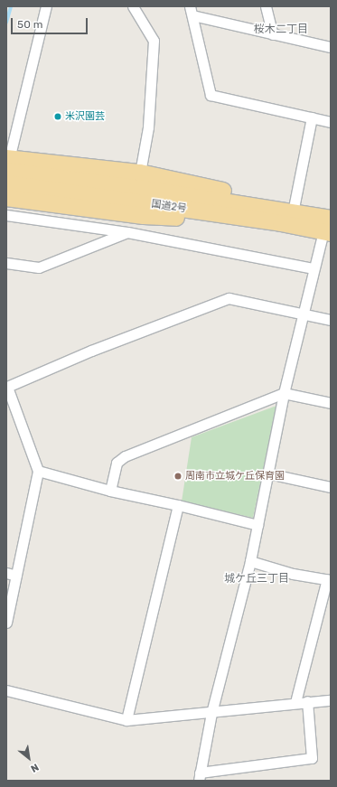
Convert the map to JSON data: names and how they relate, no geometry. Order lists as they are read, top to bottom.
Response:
{
  "streets": {
    "highway": ["国道2号"]
  },
  "districts": ["桜木二丁目", "城ケ丘三丁目"],
  "places": ["米沢園芸", "周南市立城ケ丘保育園"],
  "scale_bar": "50 m",
  "north": "bottom right"
}
